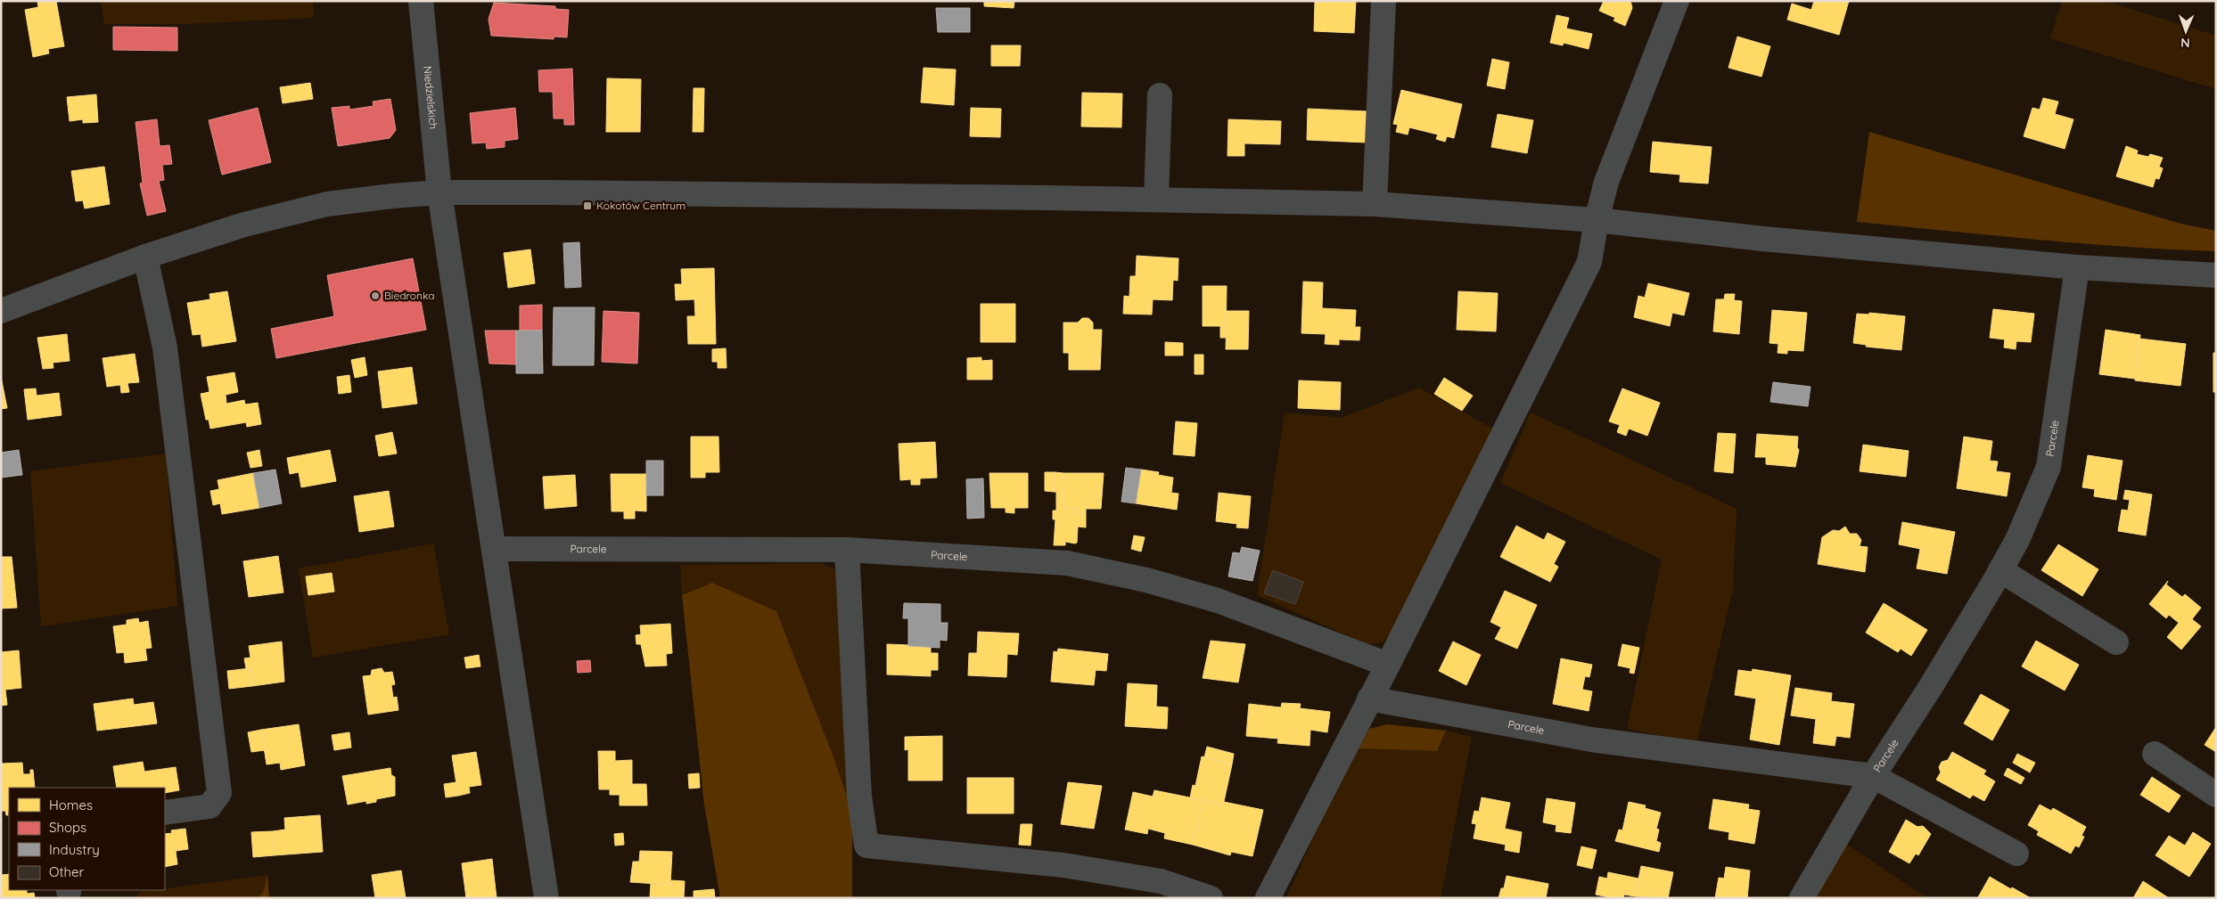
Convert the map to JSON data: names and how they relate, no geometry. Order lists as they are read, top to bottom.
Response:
{
  "streets": {
    "street": ["Niedzielskich", "Parcele"]
  },
  "crossings": [
    ["Niedzielskich", "Parcele"]
  ],
  "places": {
    "transit": ["Kokotów Centrum"],
    "other": ["Biedronka"]
  },
  "legend": [
    "Homes",
    "Shops",
    "Industry",
    "Other"
  ],
  "north": "bottom"
}
